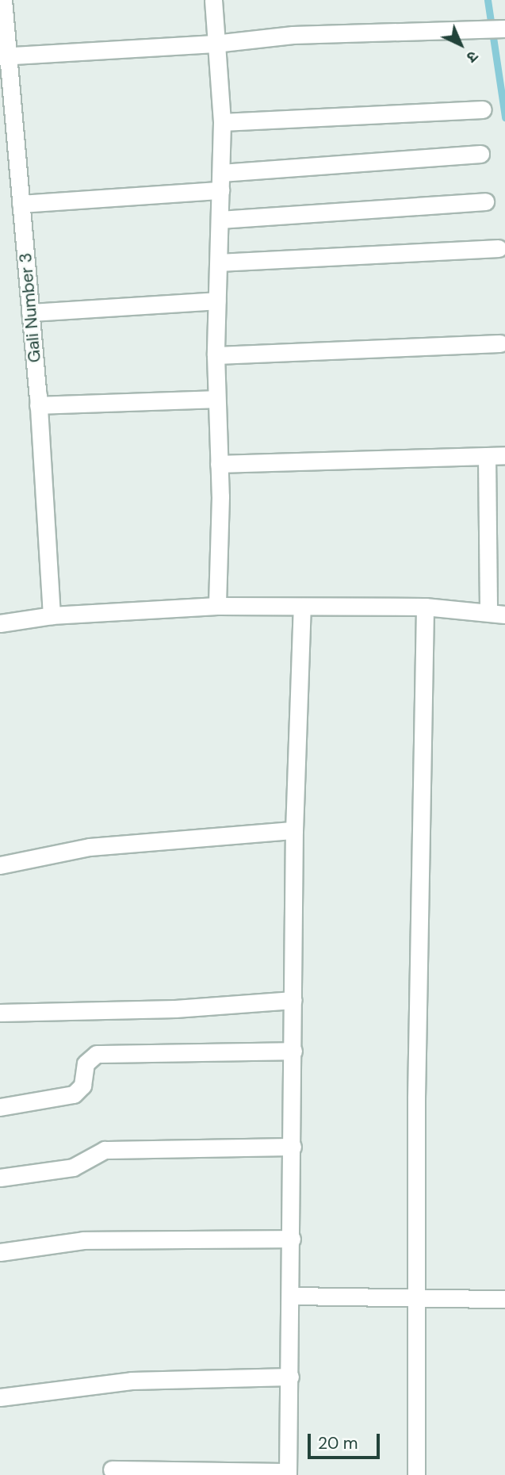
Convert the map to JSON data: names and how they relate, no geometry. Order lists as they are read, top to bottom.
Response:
{
  "streets": {
    "street": ["Gali Number 3"]
  },
  "scale_bar": "20 m",
  "north": "bottom right"
}
